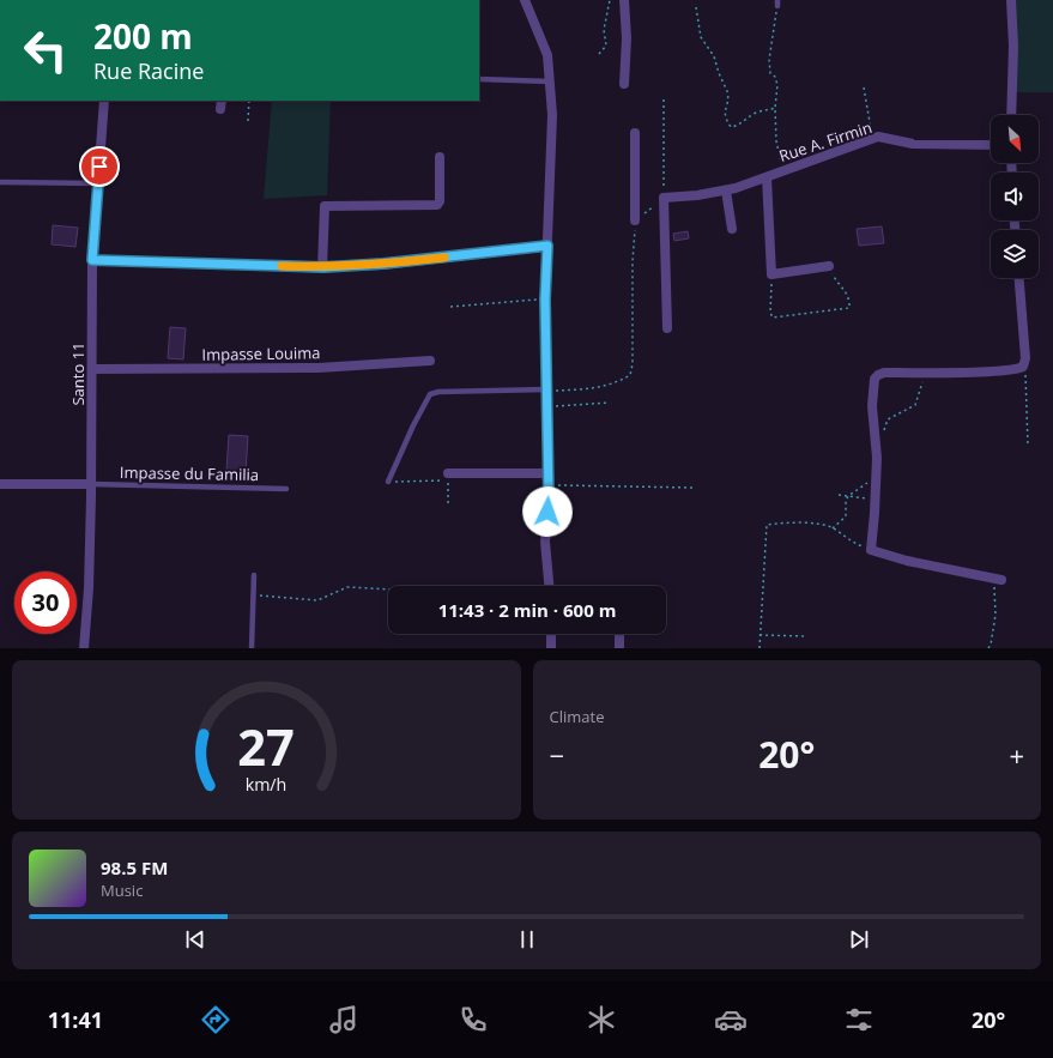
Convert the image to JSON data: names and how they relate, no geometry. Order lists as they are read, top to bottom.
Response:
{
  "streets": {
    "street": ["Rue A. Firmin", "Impasse Louima", "Santo 11"],
    "lane": ["Impasse du Familia"]
  },
  "crossings": [
    ["Impasse Louima", "Santo 11"],
    ["Santo 11", "Impasse du Familia"]
  ],
  "north": "bottom right",
  "page": {
    "turn": ["200 m", "Rue Racine"],
    "limit": "30",
    "trip": "11:43 · 2 min · 600 m",
    "tile": "Climate",
    "heat": ["−", "20°", "+"],
    "song": ["98.5 FM", "Music"],
    "tabs": ["11:41", "20°"],
    "gauge": ["27", "km/h"]
  }
}
